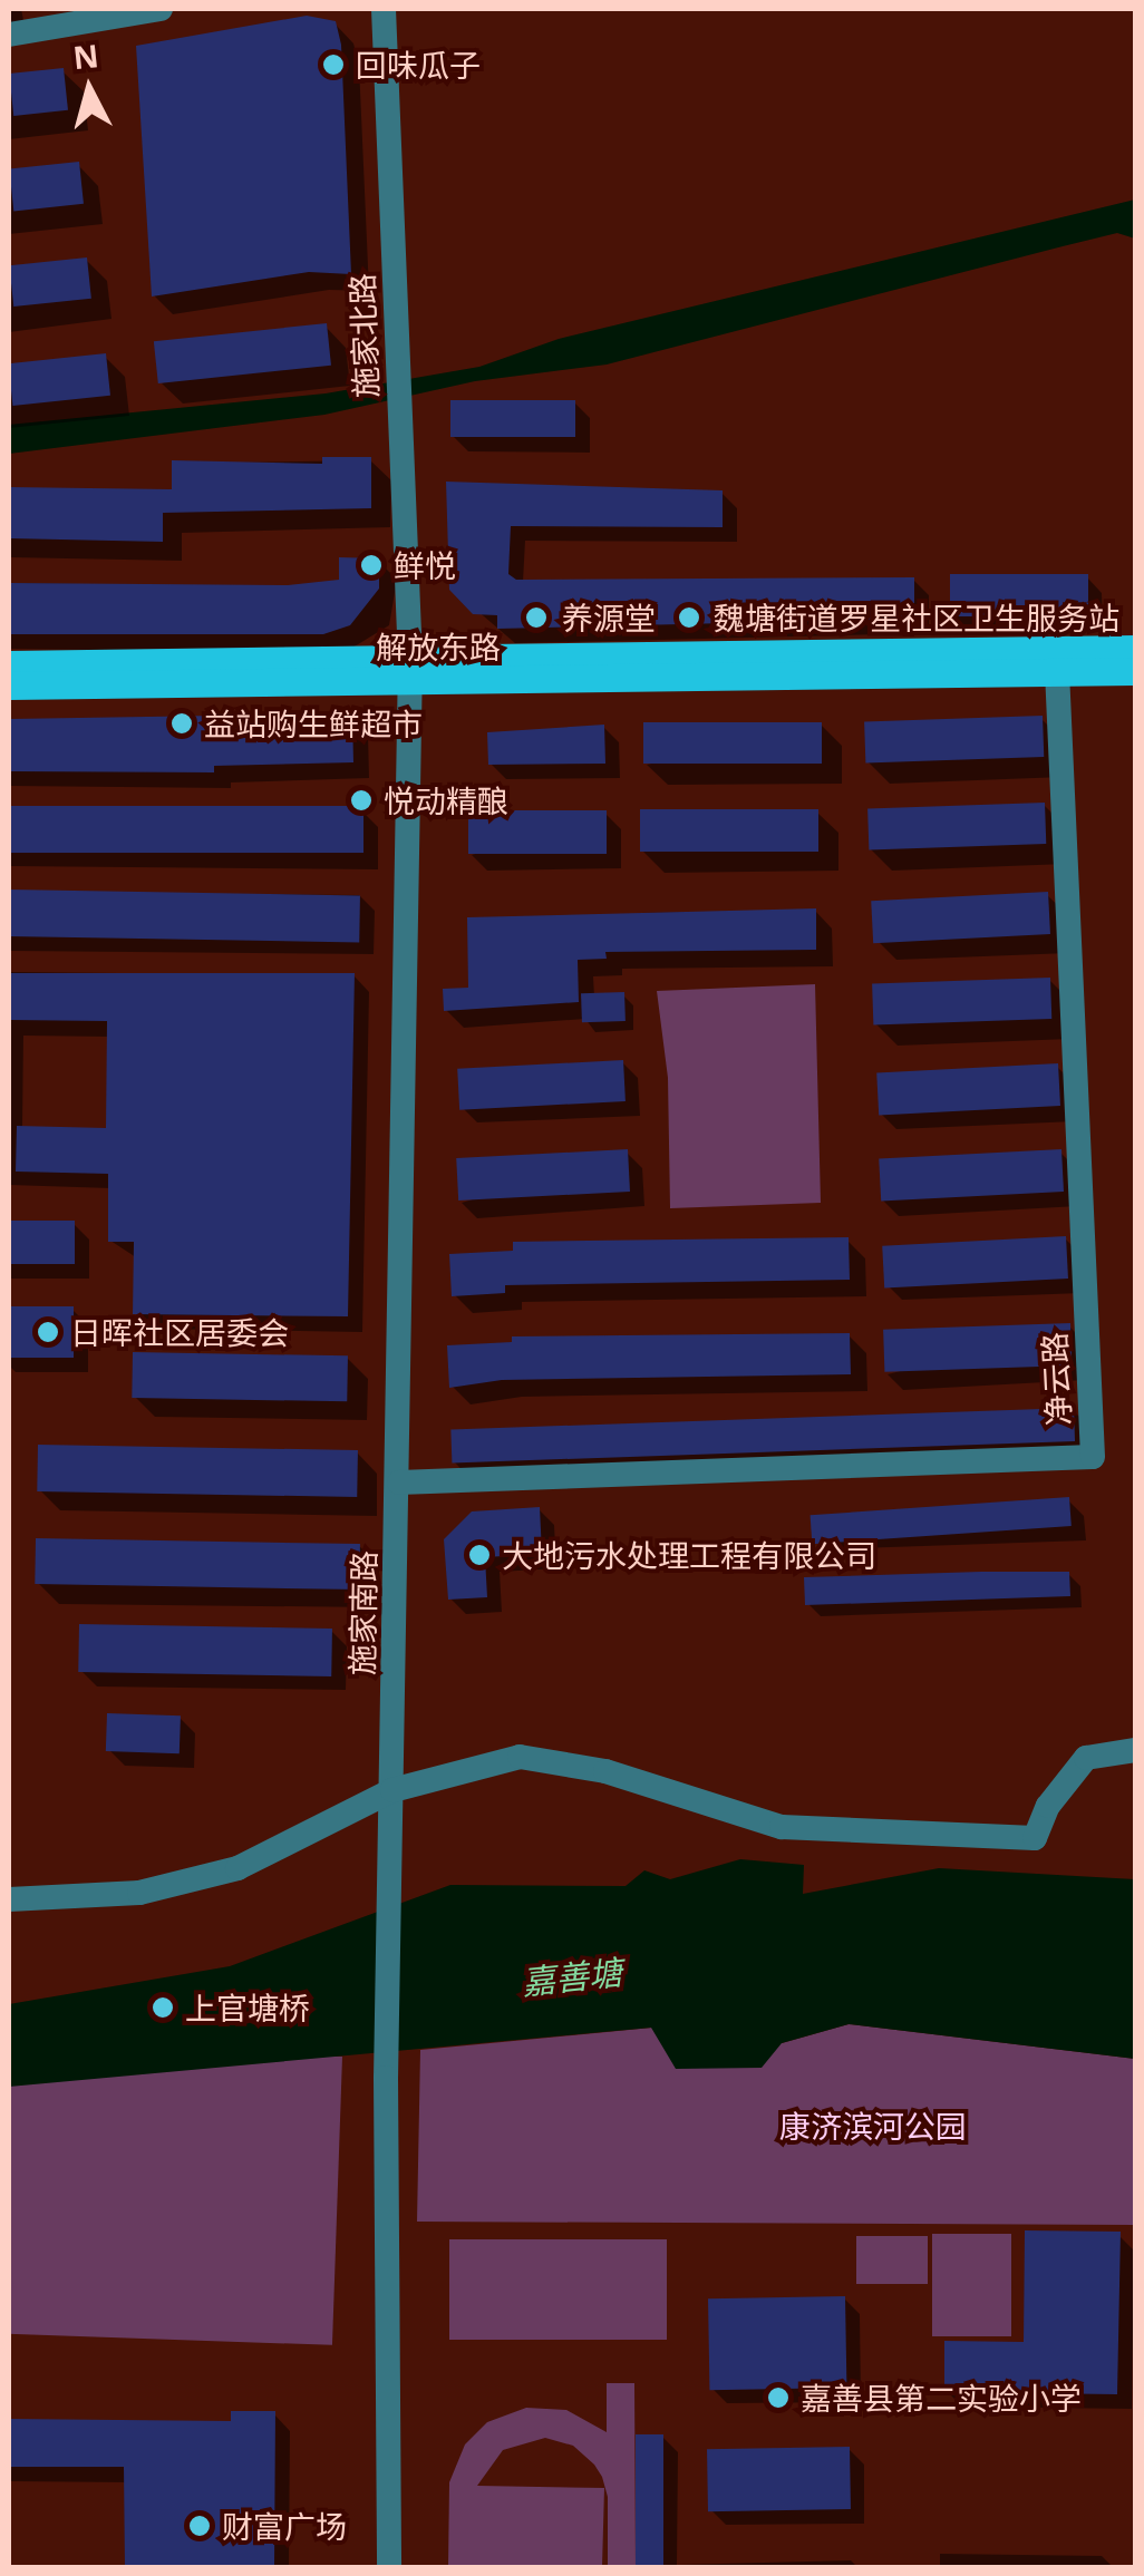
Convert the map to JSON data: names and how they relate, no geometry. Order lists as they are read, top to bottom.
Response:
{
  "streets": {
    "main road": ["解放东路"],
    "street": ["施家北路", "净云路", "施家南路"]
  },
  "crossings": [
    ["施家北路", "解放东路"],
    ["施家北路", "施家南路"],
    ["解放东路", "净云路"],
    ["解放东路", "施家南路"],
    ["净云路", "施家南路"]
  ],
  "water": ["嘉善塘"],
  "parks": ["康济滨河公园"],
  "places": [
    "回味瓜子",
    "鲜悦",
    "养源堂",
    "魏塘街道罗星社区卫生服务站",
    "益站购生鲜超市",
    "悦动精酿",
    "日晖社区居委会",
    "大地污水处理工程有限公司",
    "上官塘桥",
    "嘉善县第二实验小学",
    "财富广场"
  ],
  "north": "top"
}
